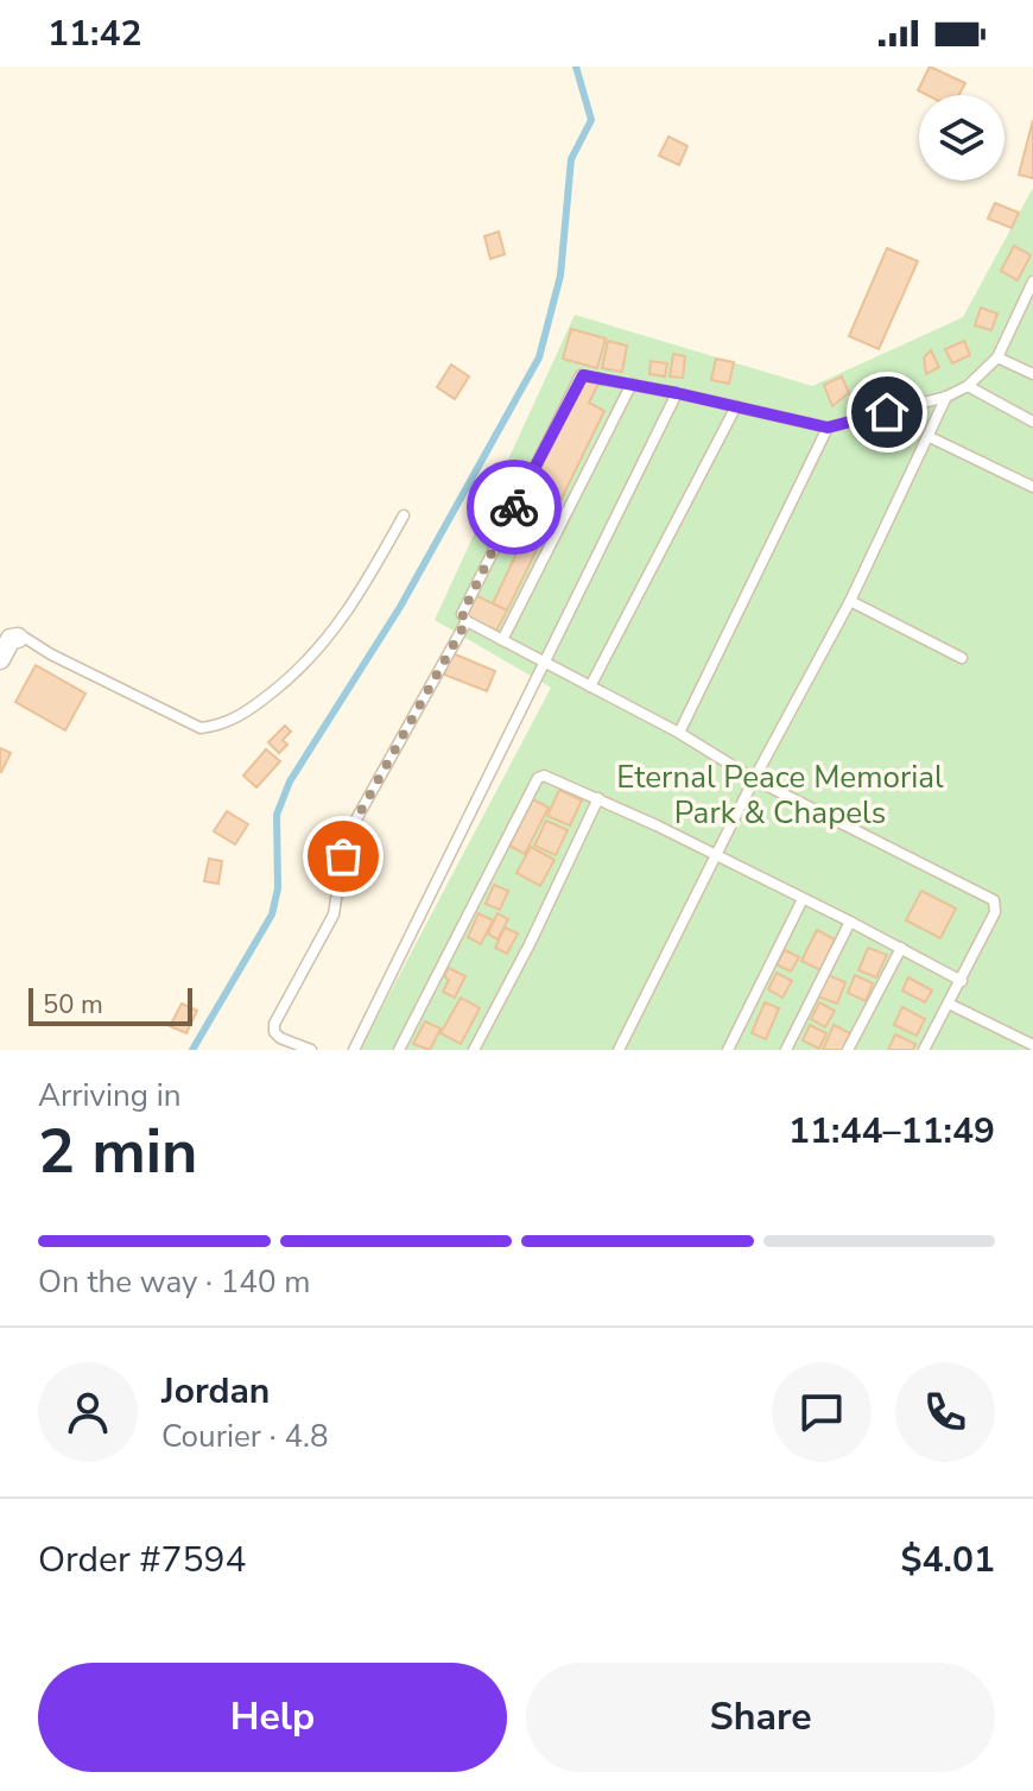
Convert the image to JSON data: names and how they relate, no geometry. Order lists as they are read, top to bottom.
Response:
{
  "parks": ["Eternal Peace Memorial Park & Chapels"],
  "scale_bar": "50 m",
  "page": {
    "status": "11:42",
    "scale": "50 m",
    "heading": ["2 min", "Arriving in", "11:44–11:49"],
    "panel": [
      "Jordan",
      "Courier · 4.8",
      "Order #7594",
      "$4.01"
    ],
    "bar": "On the way · 140 m",
    "buttons": ["Help", "Share"]
  }
}
